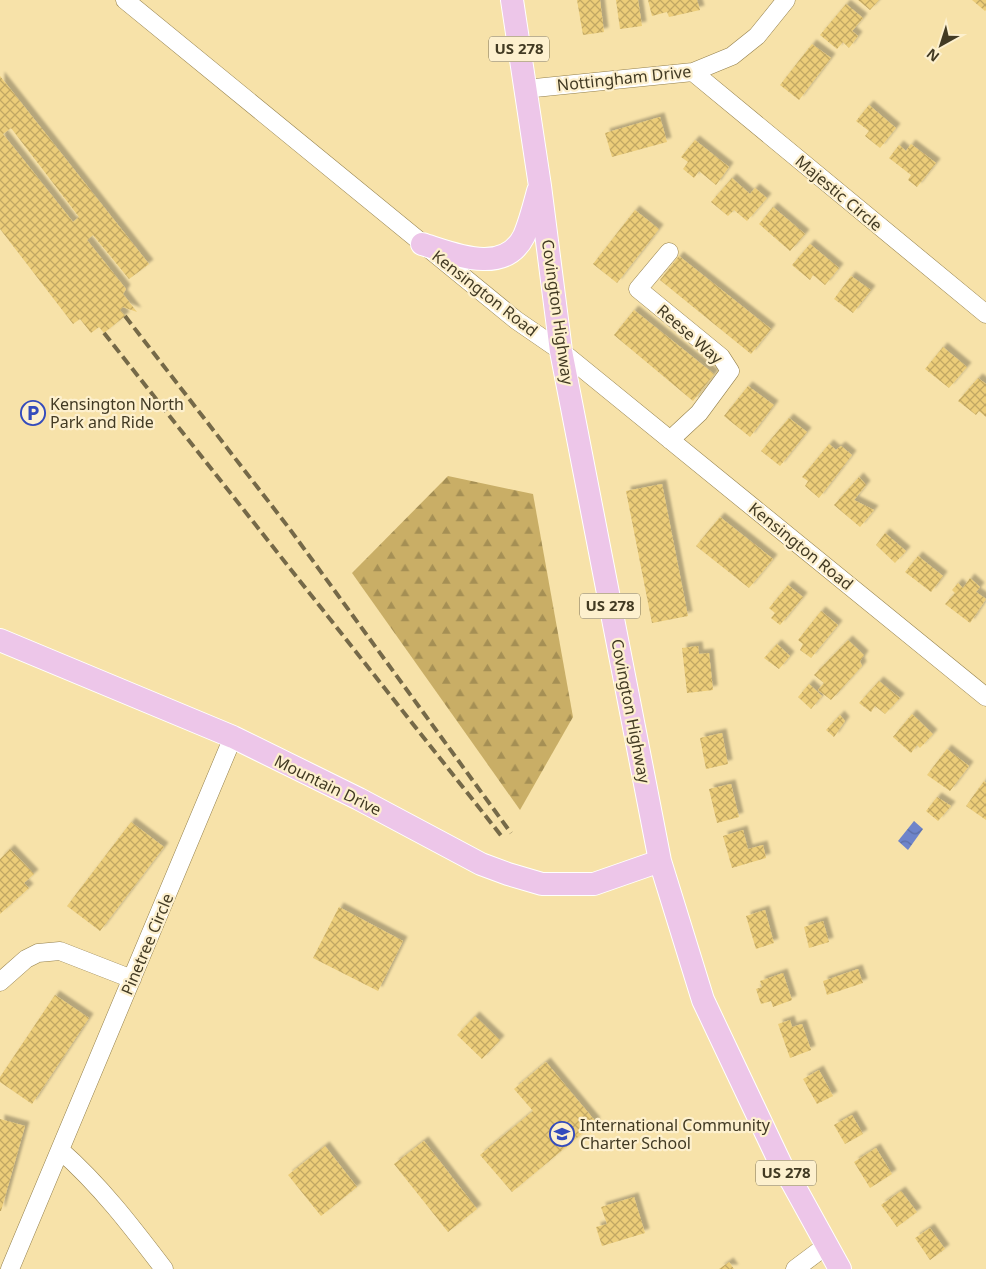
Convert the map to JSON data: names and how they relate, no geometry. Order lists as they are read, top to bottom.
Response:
{
  "streets": {
    "main road": ["US 278", "Covington Highway", "Mountain Drive"],
    "street": [
      "Nottingham Drive",
      "Majestic Circle",
      "Kensington Road",
      "Reese Way",
      "Pinetree Circle"
    ]
  },
  "crossings": [
    ["Nottingham Drive", "Majestic Circle"],
    ["Nottingham Drive", "Covington Highway"],
    ["Kensington Road", "Covington Highway"],
    ["Kensington Road", "Reese Way"],
    ["Covington Highway", "Mountain Drive"],
    ["Mountain Drive", "Pinetree Circle"]
  ],
  "places": {
    "parking": ["Kensington North Park and Ride"],
    "school or university": ["International Community Charter School"]
  },
  "north": "bottom left"
}
